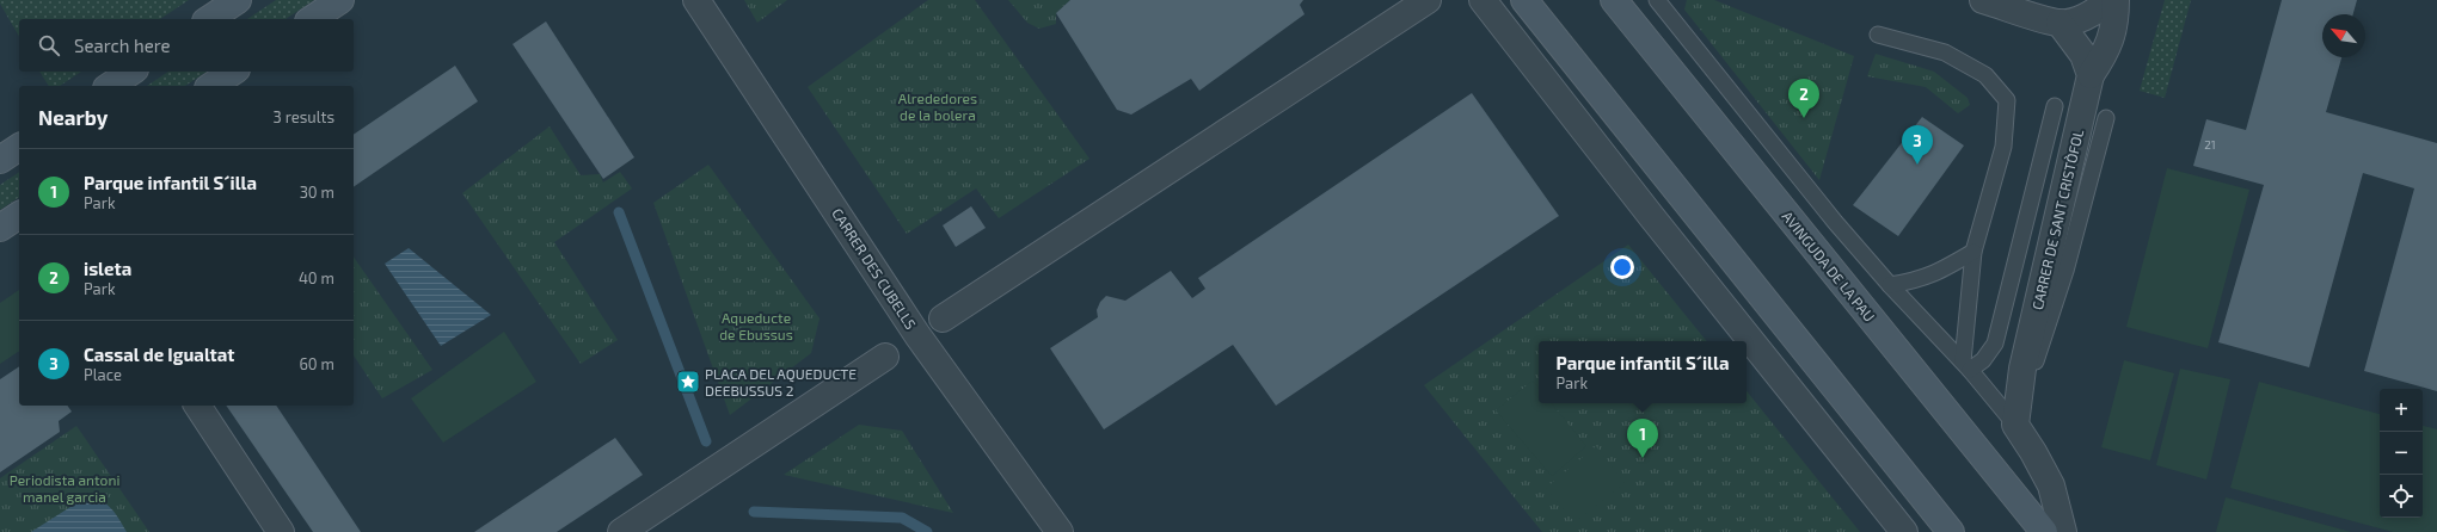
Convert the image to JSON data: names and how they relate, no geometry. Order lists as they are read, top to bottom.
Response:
{
  "streets": {
    "main road": ["AVINGUDA DE LA PAU"],
    "street": ["CARRER DE SANT CRISTÒFOL", "CARRER DES CUBELLS"]
  },
  "parks": ["Alrededores de la bolera", "Aqueducte de Ebussus", "Periodista antoni manel garcia"],
  "places": {
    "place": ["PLACA DEL AQUEDUCTE DEEBUSSUS 2"]
  },
  "house_numbers": ["21"],
  "north": "top left",
  "page": {
    "search": "Search here",
    "pins": ["2", "3", "1"],
    "heading": ["Nearby", "3 results"],
    "list": [
      {
        "mark": "1",
        "name": "Parque infantil S´illa",
        "note": "Park",
        "value": "30 m"
      },
      {
        "mark": "2",
        "name": "isleta",
        "note": "Park",
        "value": "40 m"
      },
      {
        "mark": "3",
        "name": "Cassal de Igualtat",
        "note": "Place",
        "value": "60 m"
      }
    ],
    "popup": ["Parque infantil S´illa", "Park"],
    "map_buttons": ["+", "−"]
  }
}
